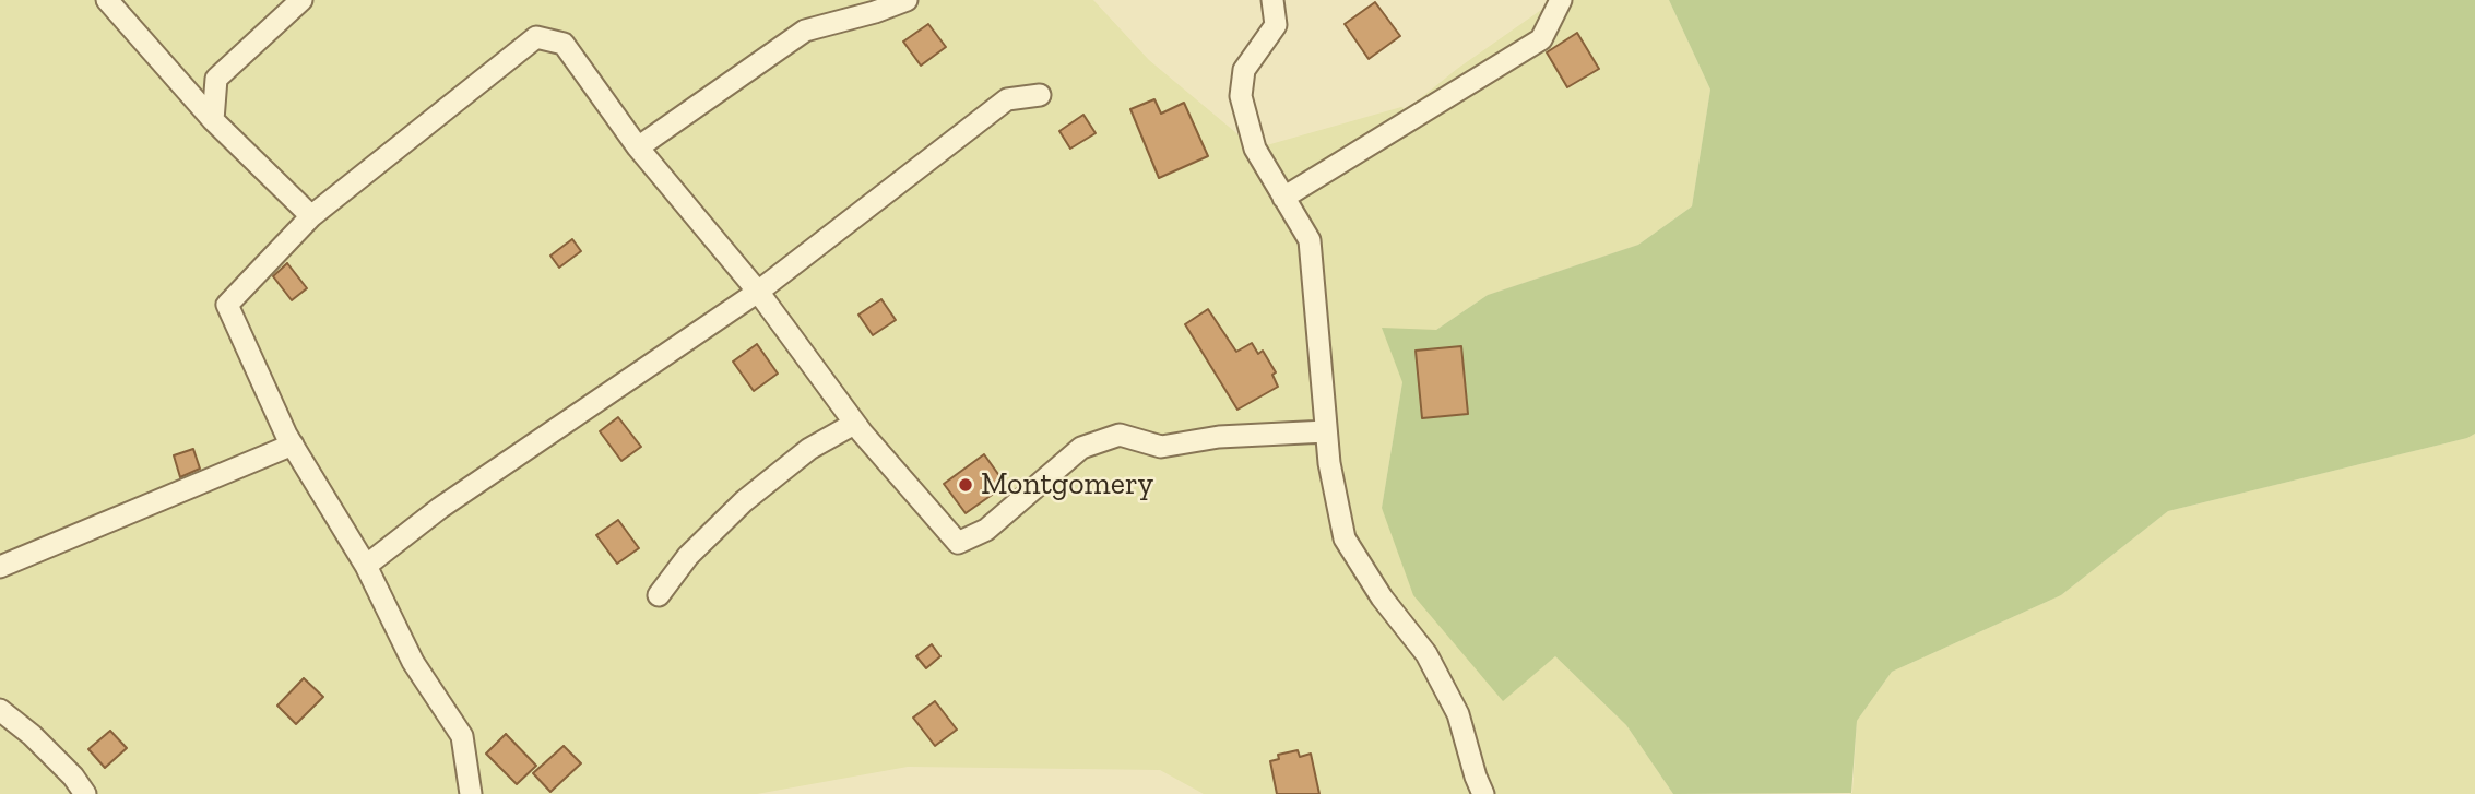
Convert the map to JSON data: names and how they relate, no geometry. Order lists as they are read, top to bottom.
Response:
{
  "places": ["Montgomery"]
}
